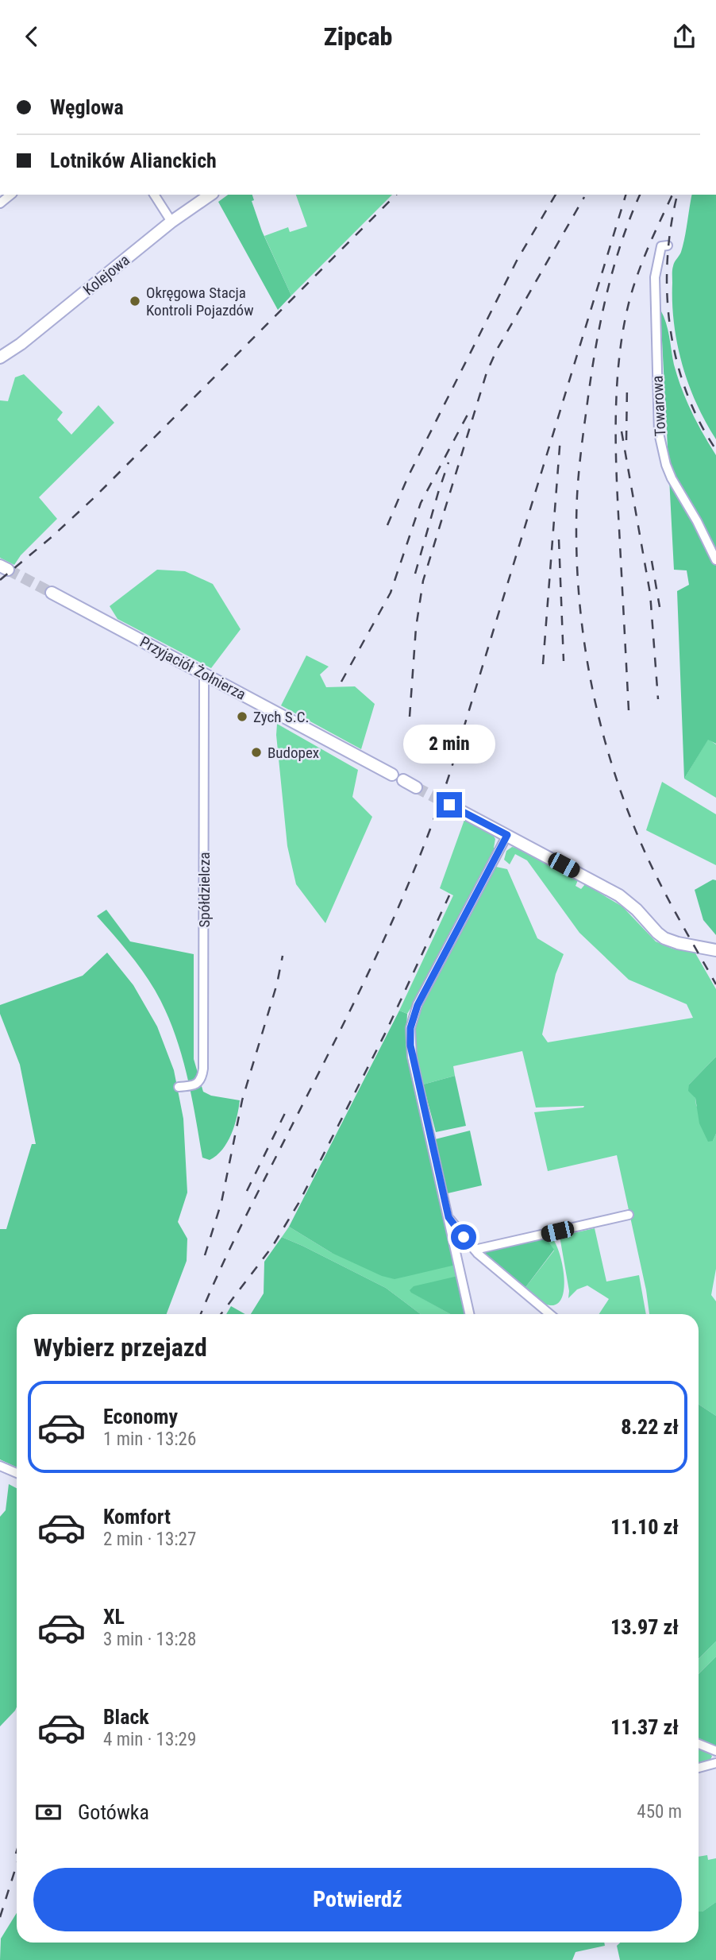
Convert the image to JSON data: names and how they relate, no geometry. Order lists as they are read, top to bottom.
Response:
{
  "streets": {
    "main road": ["Kolejowa", "Przyjaciół Żołnierza"],
    "street": ["Towarowa", "Spółdzielcza"]
  },
  "crossings": [
    ["Przyjaciół Żołnierza", "Spółdzielcza"]
  ],
  "places": ["Okręgowa Stacja Kontroli Pojazdów", "Zych S.C.", "Budopex"],
  "page": {
    "header": "Zipcab",
    "banner": ["Węglowa", "Lotników Alianckich"],
    "bubble": "2 min",
    "heading": "Wybierz przejazd",
    "list": [
      {
        "name": "Economy",
        "note": "1 min · 13:26",
        "value": "8.22 zł"
      },
      {
        "name": "Komfort",
        "note": "2 min · 13:27",
        "value": "11.10 zł"
      },
      {
        "name": "XL",
        "note": "3 min · 13:28",
        "value": "13.97 zł"
      },
      {
        "name": "Black",
        "note": "4 min · 13:29",
        "value": "11.37 zł"
      }
    ],
    "pay": ["Gotówka", "450 m"],
    "buttons": "Potwierdź"
  }
}
